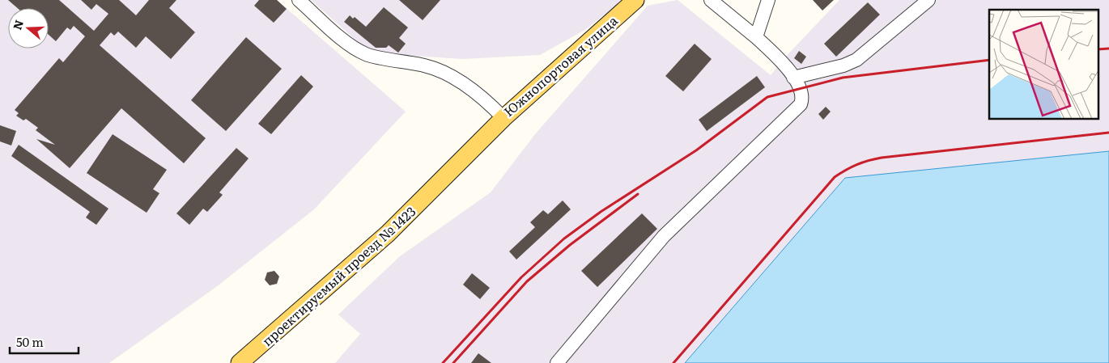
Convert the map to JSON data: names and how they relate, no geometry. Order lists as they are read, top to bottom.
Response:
{
  "streets": {
    "main road": ["Южнопортовая улица", "проектируемый проезд № 1423"]
  },
  "crossings": [
    ["Южнопортовая улица", "проектируемый проезд № 1423"]
  ],
  "scale_bar": "50 m",
  "north": "left"
}
